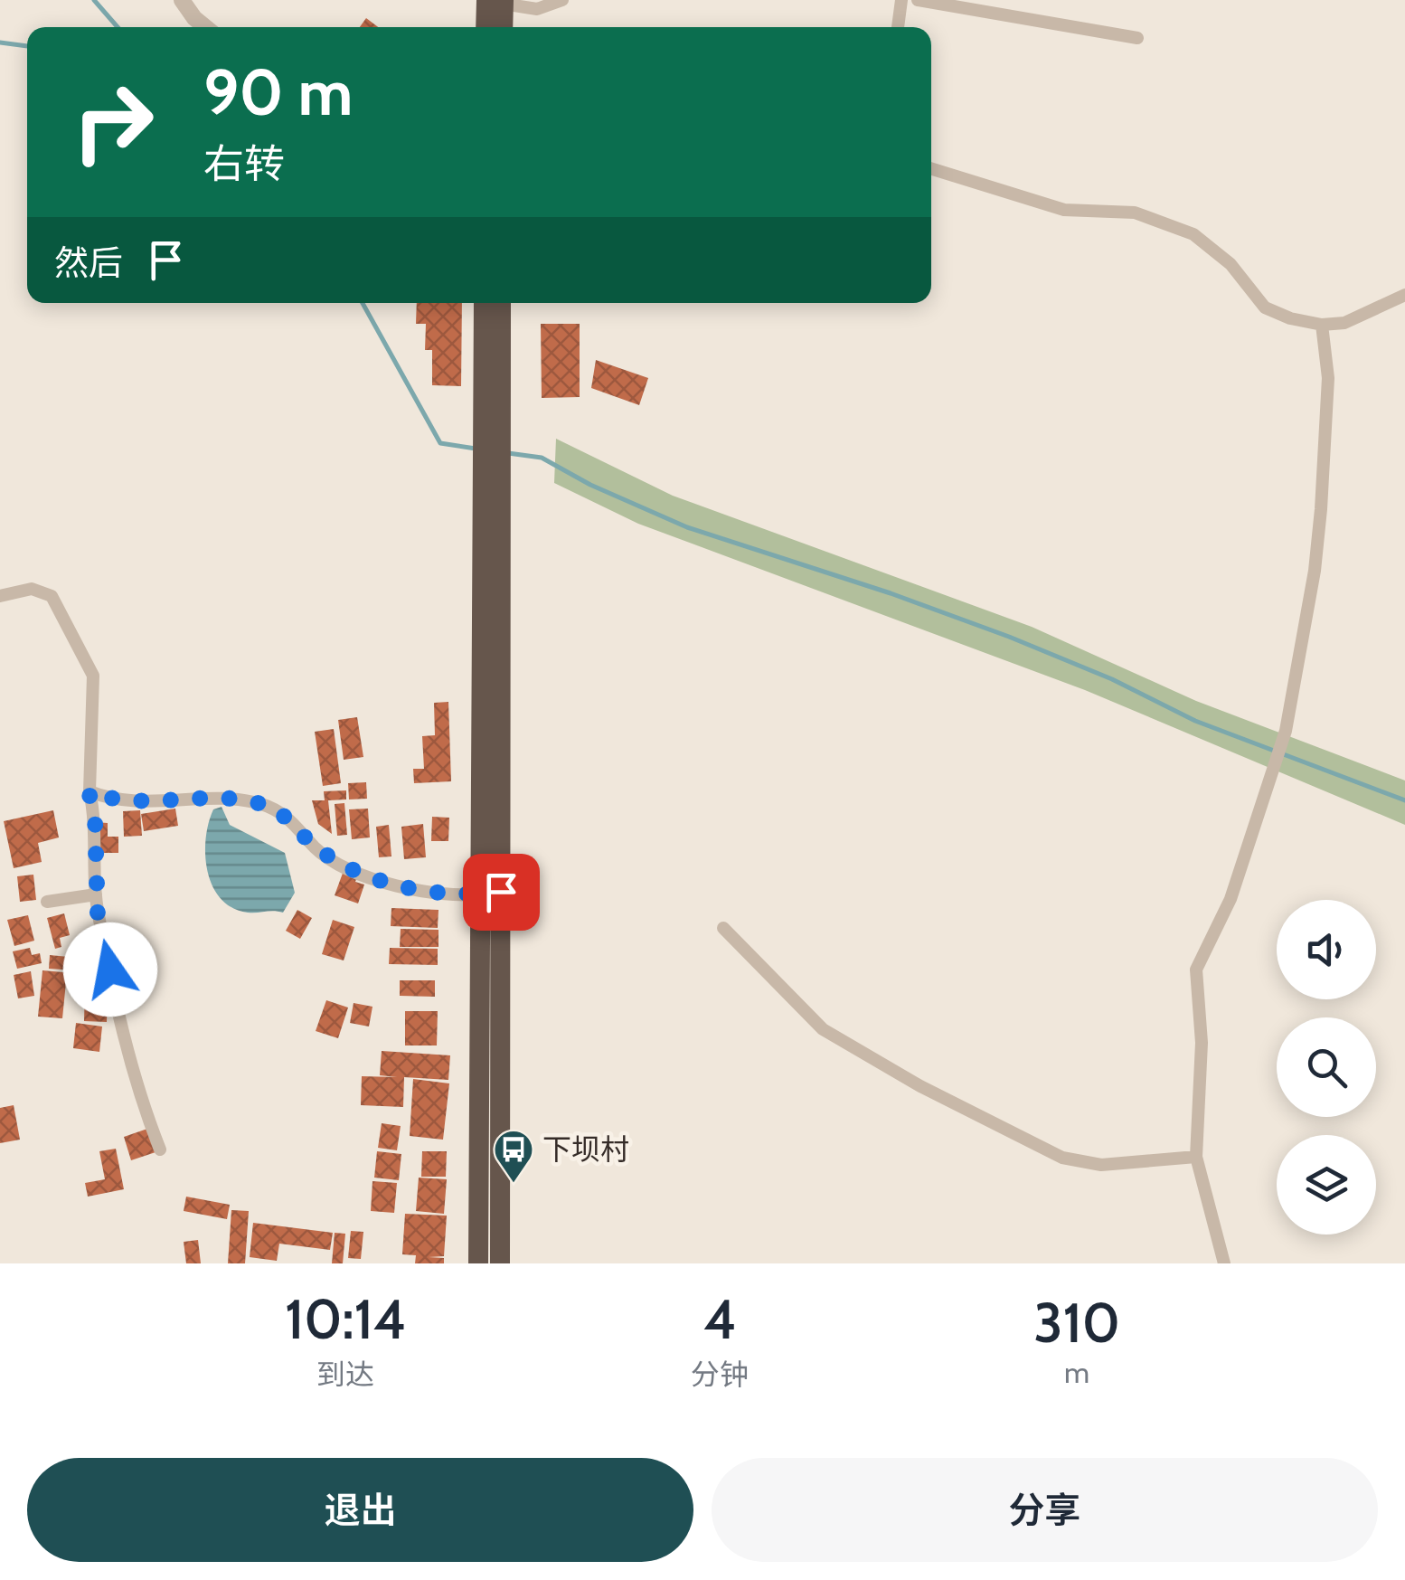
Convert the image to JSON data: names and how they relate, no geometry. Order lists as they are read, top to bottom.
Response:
{
  "places": {
    "bus stop": ["下坝村"]
  },
  "page": {
    "turn": ["90 m", "右转"],
    "then": "然后",
    "eta": [
      "10:14",
      "到达",
      "4",
      "分钟",
      "310",
      "m"
    ],
    "buttons": ["退出", "分享"]
  }
}
